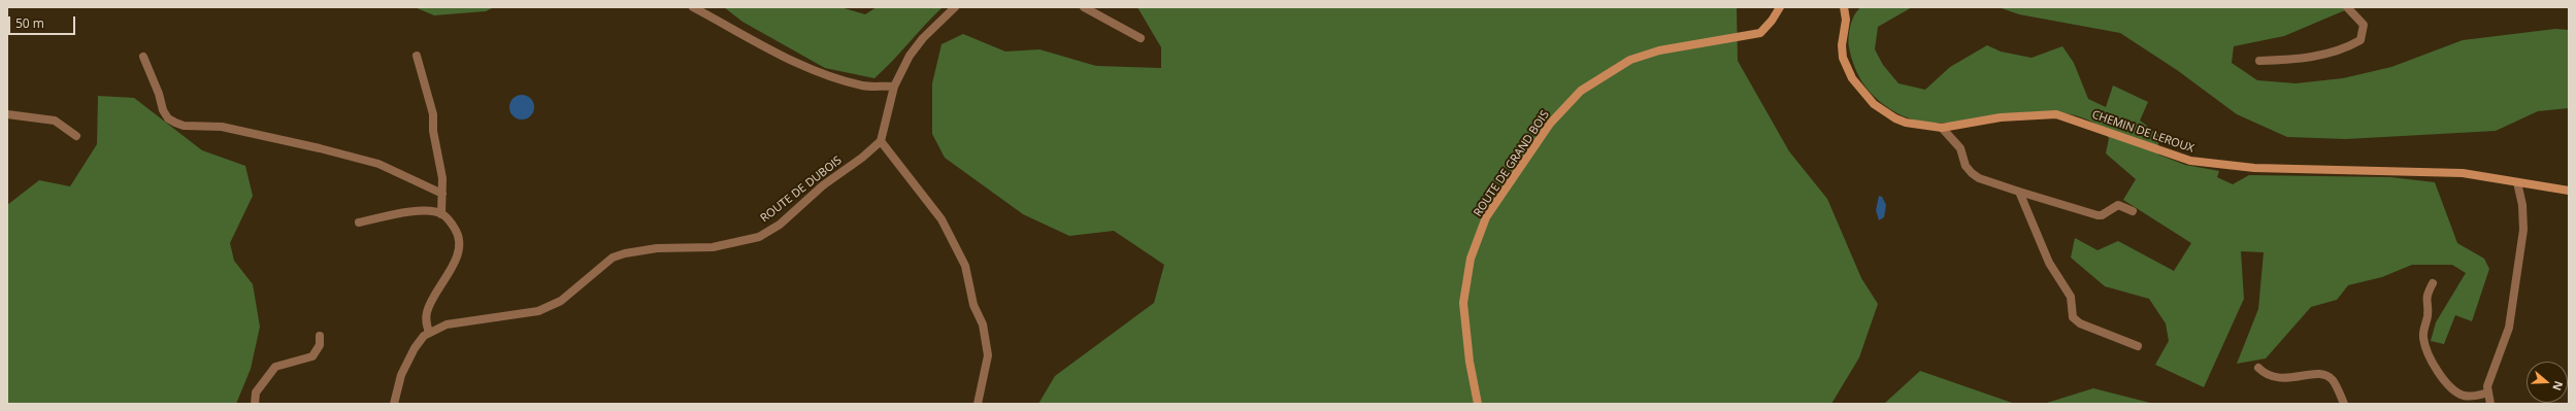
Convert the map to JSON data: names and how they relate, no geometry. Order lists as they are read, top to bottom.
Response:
{
  "streets": {
    "street": ["CHEMIN DE LEROUX", "ROUTE DE GRAND BOIS", "ROUTE DE DUBOIS"]
  },
  "scale_bar": "50 m",
  "north": "right"
}
